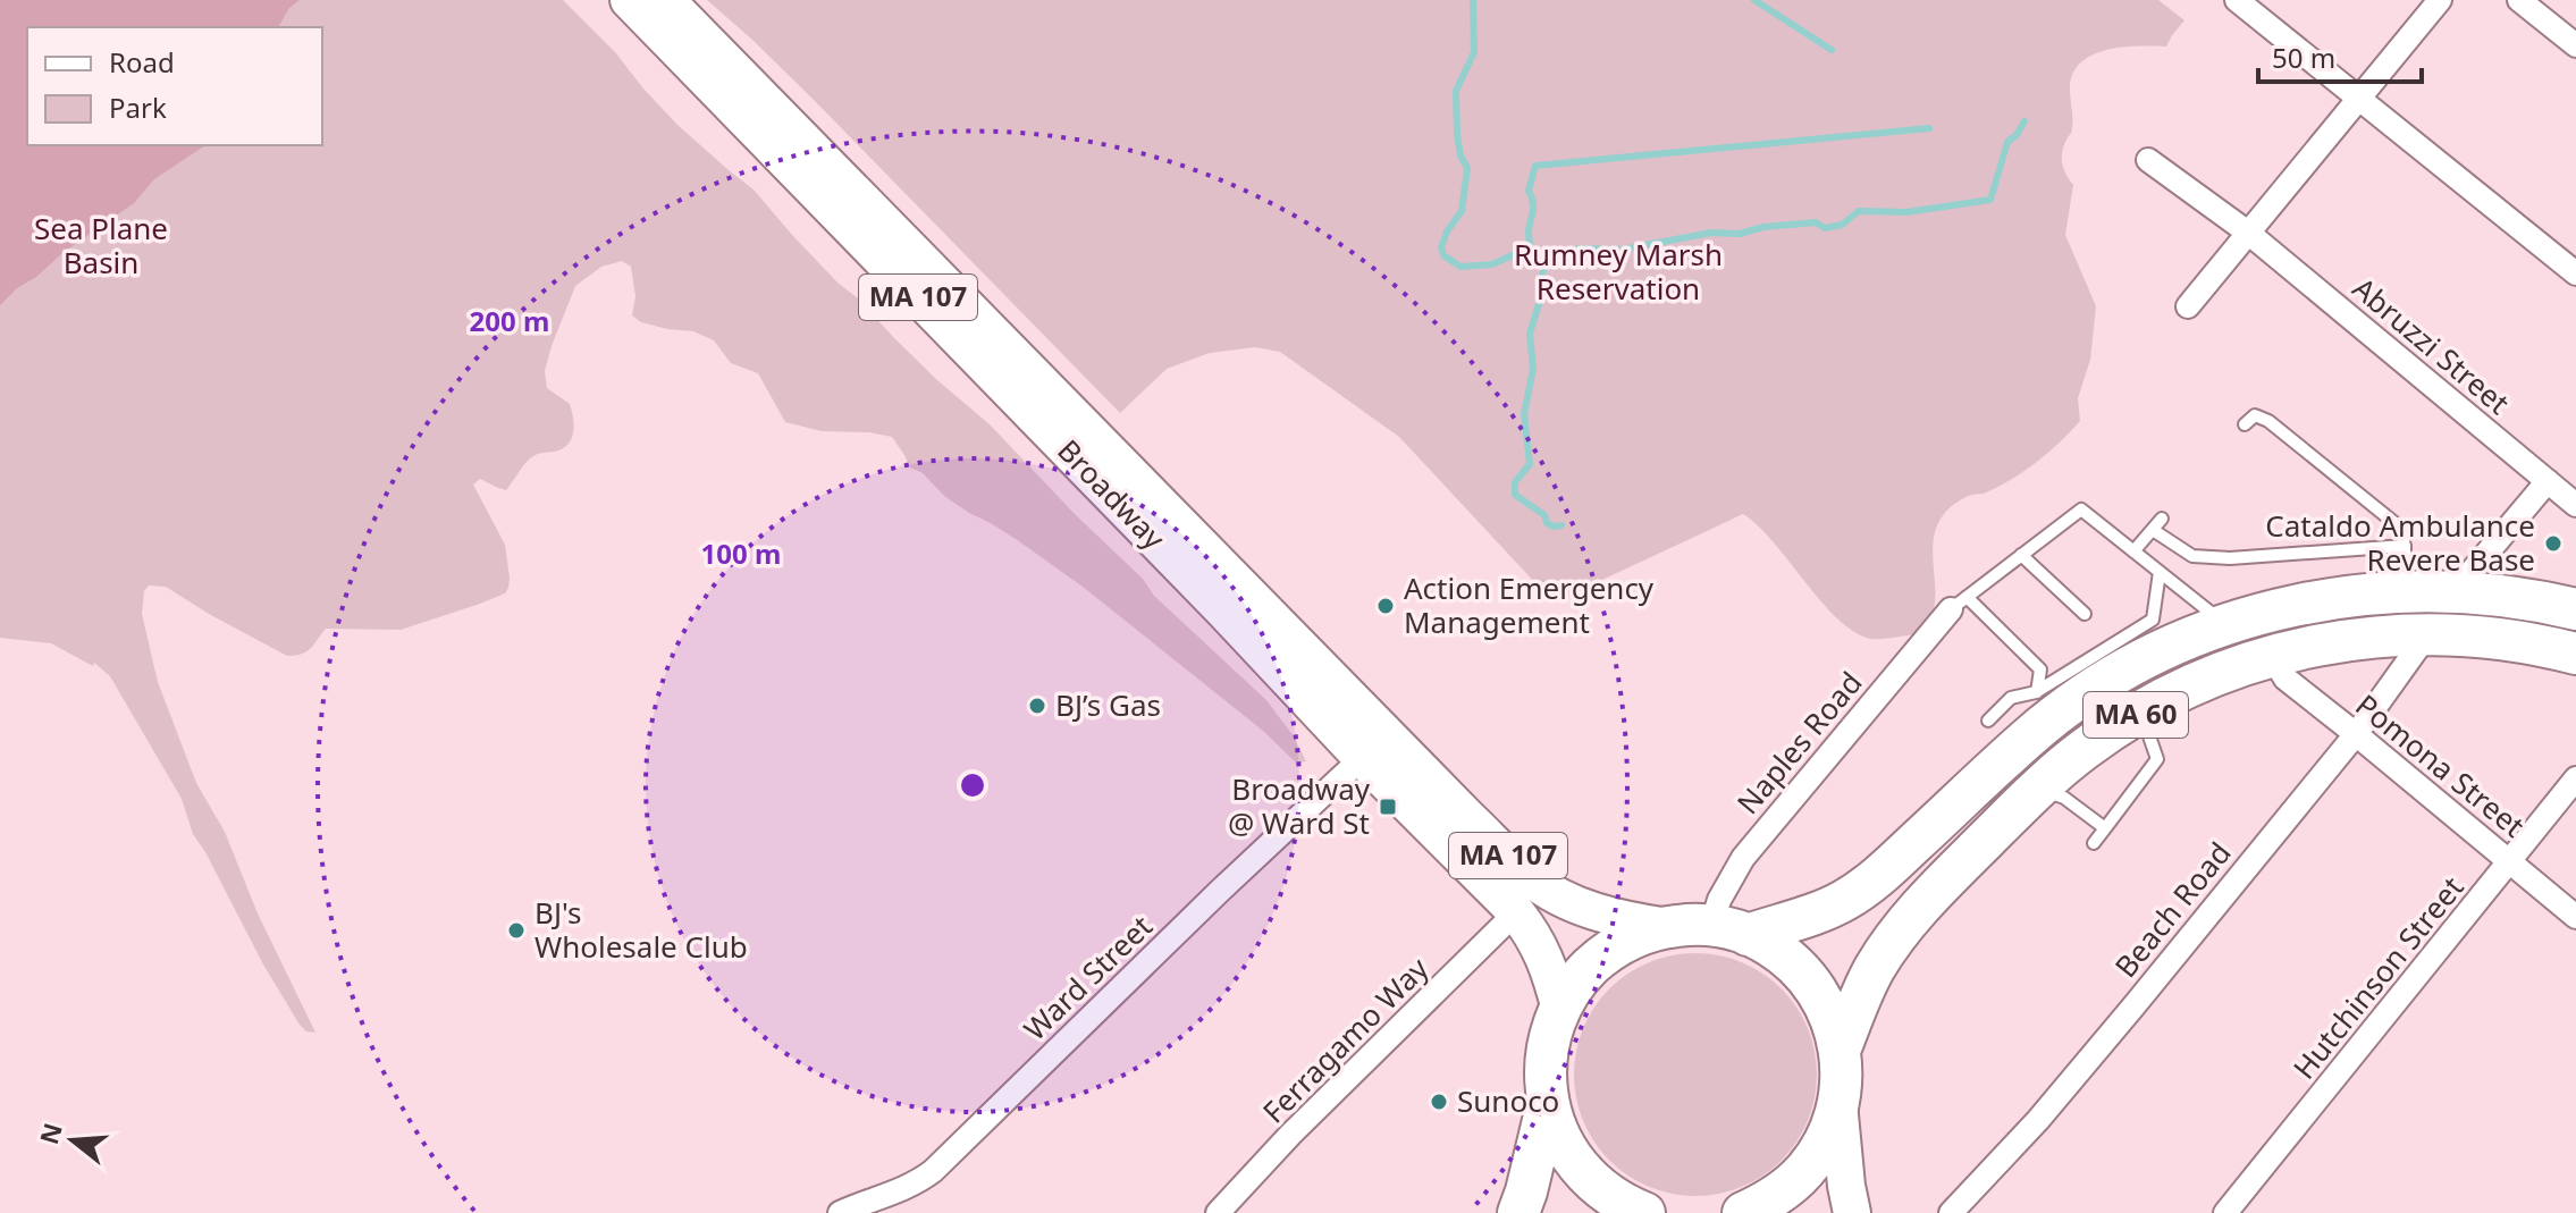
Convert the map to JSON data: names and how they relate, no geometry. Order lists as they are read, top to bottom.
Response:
{
  "streets": {
    "highway": ["MA 60"],
    "main road": ["MA 107", "Broadway"],
    "street": [
      "Abruzzi Street",
      "Naples Road",
      "Pomona Street",
      "Beach Road",
      "Ward Street",
      "Hutchinson Street",
      "Ferragamo Way"
    ]
  },
  "crossings": [
    ["Broadway", "MA 60"],
    ["Broadway", "Ward Street"],
    ["Broadway", "Ferragamo Way"],
    ["MA 60", "Naples Road"],
    ["MA 60", "Pomona Street"],
    ["MA 60", "Beach Road"],
    ["Pomona Street", "Beach Road"],
    ["Pomona Street", "Hutchinson Street"]
  ],
  "parks": ["Sea Plane Basin", "Rumney Marsh Reservation"],
  "places": {
    "other": [
      "Cataldo Ambulance Revere Base",
      "Action Emergency Management",
      "BJ’s Gas",
      "BJ's Wholesale Club",
      "Sunoco"
    ],
    "transit": ["Broadway @ Ward St"]
  },
  "legend": ["Road", "Park"],
  "scale_bar": "50 m",
  "north": "left",
  "rings": ["200 m", "100 m"]
}
